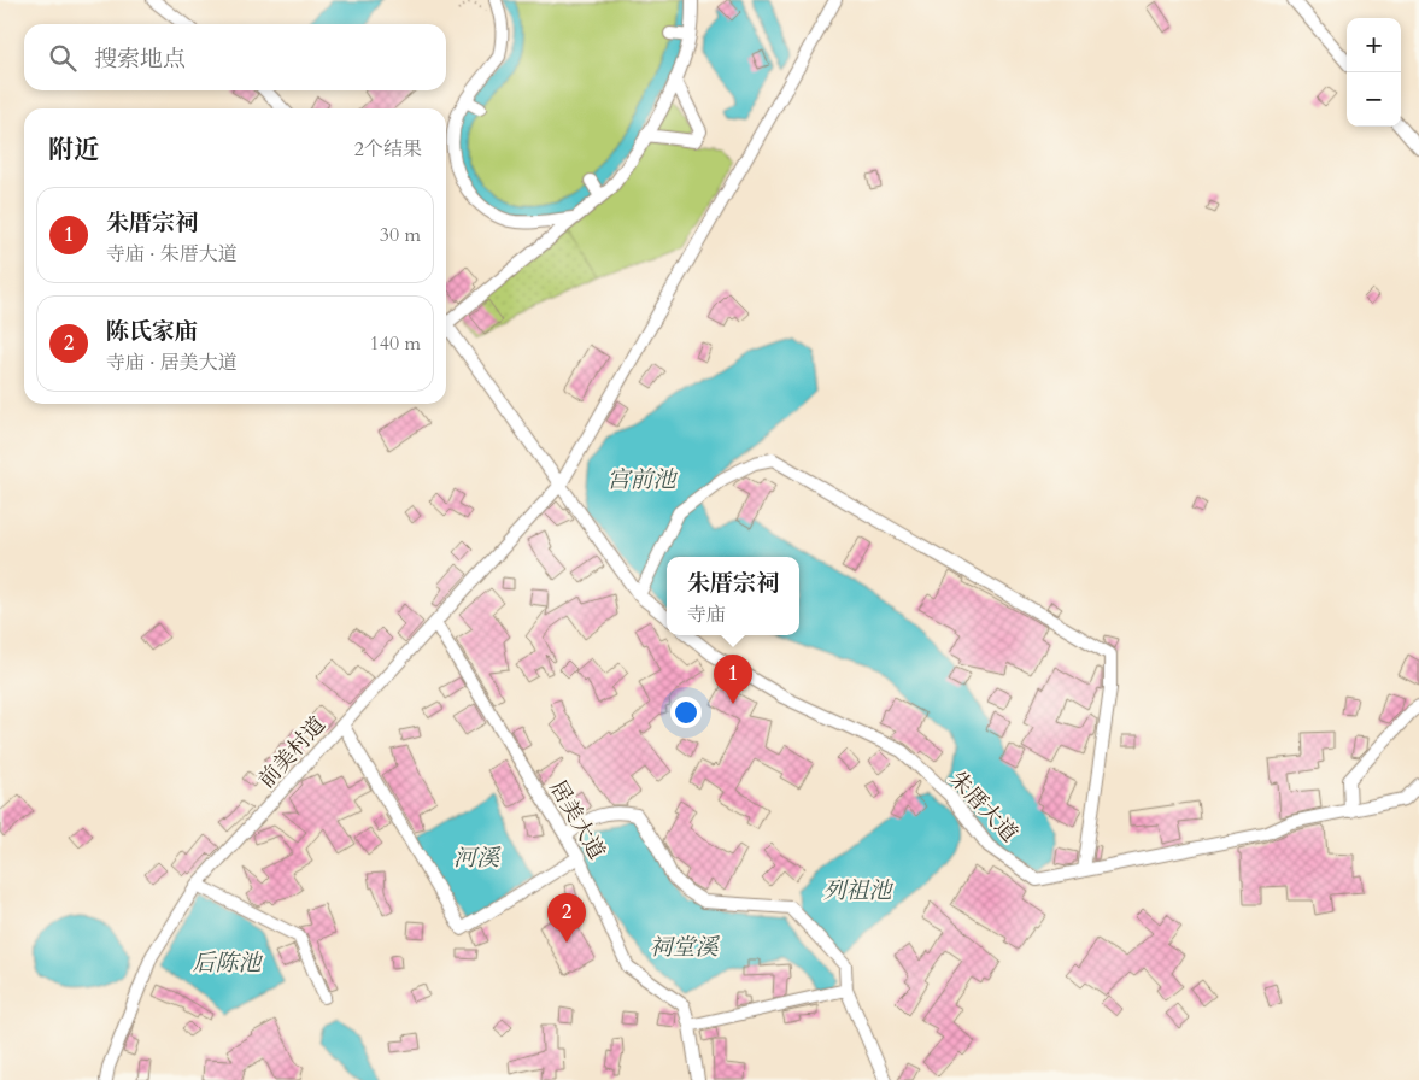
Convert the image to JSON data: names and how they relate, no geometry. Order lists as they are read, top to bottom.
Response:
{
  "streets": {
    "street": ["前美村道", "朱厝大道", "居美大道"]
  },
  "crossings": [
    ["前美村道", "居美大道"]
  ],
  "water": [
    "宫前池",
    "河溪",
    "列祖池",
    "祠堂溪",
    "后陈池"
  ],
  "page": {
    "map_buttons": ["+", "−"],
    "search": "搜索地点",
    "heading": ["附近", "2个结果"],
    "list": [
      {
        "mark": "1",
        "name": "朱厝宗祠",
        "note": "寺庙 · 朱厝大道",
        "value": "30 m"
      },
      {
        "mark": "2",
        "name": "陈氏家庙",
        "note": "寺庙 · 居美大道",
        "value": "140 m"
      }
    ],
    "popup": ["朱厝宗祠", "寺庙"],
    "pins": ["1", "2"]
  }
}
